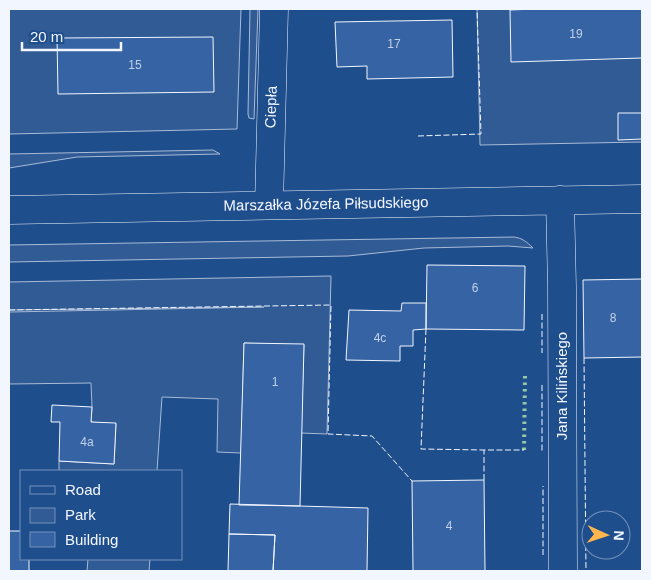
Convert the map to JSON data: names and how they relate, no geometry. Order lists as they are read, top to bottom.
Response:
{
  "streets": {
    "street": ["Ciepła", "Marszałka Józefa Piłsudskiego", "Jana Kilińskiego"]
  },
  "crossings": [
    ["Ciepła", "Marszałka Józefa Piłsudskiego"],
    ["Marszałka Józefa Piłsudskiego", "Jana Kilińskiego"]
  ],
  "house_numbers": [
    "19",
    "17",
    "15",
    "6",
    "8",
    "4c",
    "1",
    "4a",
    "4"
  ],
  "legend": ["Road", "Park", "Building"],
  "scale_bar": "20 m",
  "north": "right"
}
